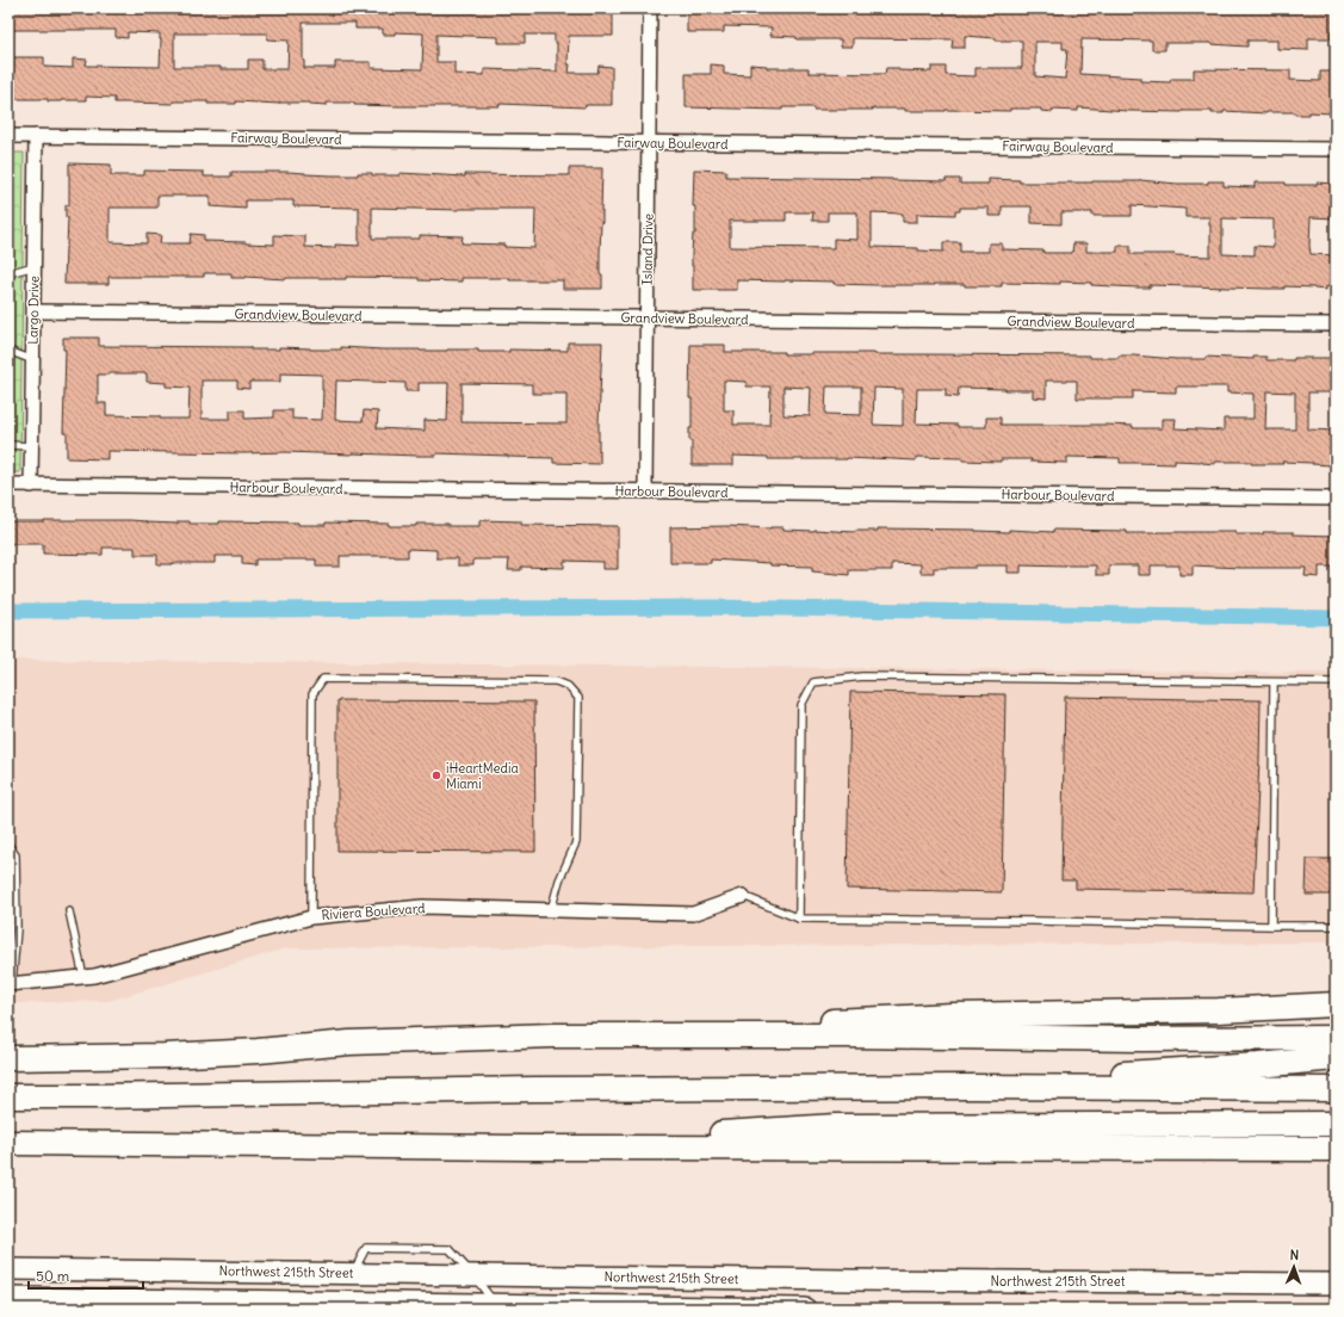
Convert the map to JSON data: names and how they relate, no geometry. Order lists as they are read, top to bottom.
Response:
{
  "streets": {
    "main road": ["Northwest 215th Street"],
    "street": [
      "Fairway Boulevard",
      "Island Drive",
      "Largo Drive",
      "Grandview Boulevard",
      "Harbour Boulevard",
      "Riviera Boulevard"
    ]
  },
  "crossings": [
    ["Fairway Boulevard", "Island Drive"],
    ["Fairway Boulevard", "Largo Drive"],
    ["Island Drive", "Grandview Boulevard"],
    ["Island Drive", "Harbour Boulevard"],
    ["Largo Drive", "Grandview Boulevard"],
    ["Largo Drive", "Harbour Boulevard"]
  ],
  "places": ["iHeartMedia Miami"],
  "scale_bar": "50 m",
  "north": "top"
}
